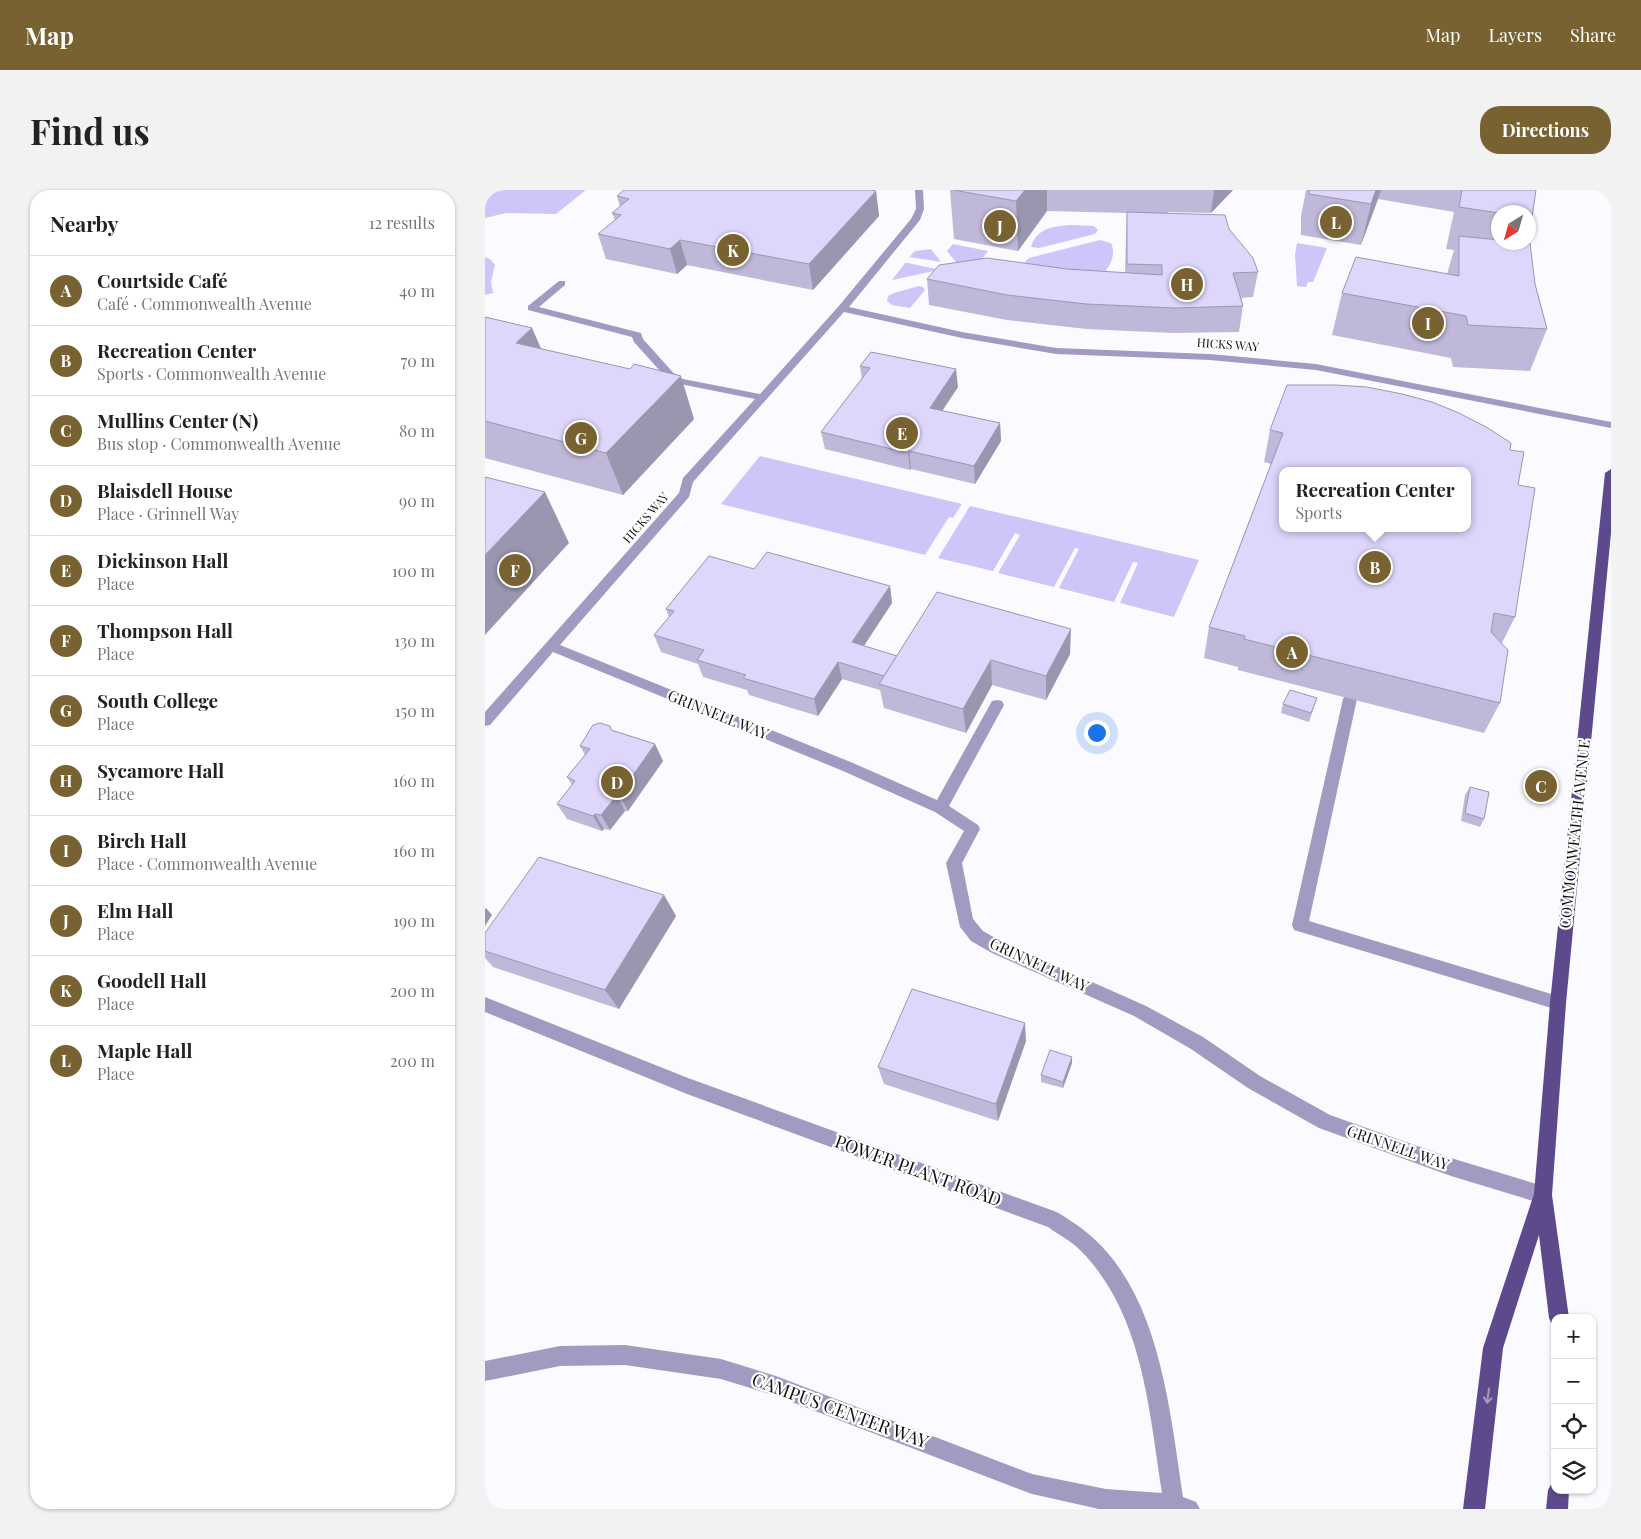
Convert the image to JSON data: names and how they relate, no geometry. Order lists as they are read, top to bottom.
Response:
{
  "streets": {
    "main road": ["COMMONWEALTH AVENUE"],
    "street": [
      "HICKS WAY",
      "GRINNELL WAY",
      "POWER PLANT ROAD",
      "CAMPUS CENTER WAY"
    ]
  },
  "crossings": [
    ["HICKS WAY", "GRINNELL WAY"],
    ["GRINNELL WAY", "COMMONWEALTH AVENUE"],
    ["POWER PLANT ROAD", "CAMPUS CENTER WAY"]
  ],
  "north": "bottom left",
  "page": {
    "header": "Map",
    "nav": ["Map", "Layers", "Share"],
    "buttons": "Directions",
    "title": "Find us",
    "heading": ["Nearby", "12 results"],
    "pins": [
      "L",
      "J",
      "K",
      "H",
      "I",
      "E",
      "G",
      "B",
      "F",
      "A",
      "D",
      "C"
    ],
    "list": [
      {
        "mark": "A",
        "name": "Courtside Café",
        "note": "Café · Commonwealth Avenue",
        "value": "40 m"
      },
      {
        "mark": "B",
        "name": "Recreation Center",
        "note": "Sports · Commonwealth Avenue",
        "value": "70 m"
      },
      {
        "mark": "C",
        "name": "Mullins Center (N)",
        "note": "Bus stop · Commonwealth Avenue",
        "value": "80 m"
      },
      {
        "mark": "D",
        "name": "Blaisdell House",
        "note": "Place · Grinnell Way",
        "value": "90 m"
      },
      {
        "mark": "E",
        "name": "Dickinson Hall",
        "note": "Place",
        "value": "100 m"
      },
      {
        "mark": "F",
        "name": "Thompson Hall",
        "note": "Place",
        "value": "130 m"
      },
      {
        "mark": "G",
        "name": "South College",
        "note": "Place",
        "value": "150 m"
      },
      {
        "mark": "H",
        "name": "Sycamore Hall",
        "note": "Place",
        "value": "160 m"
      },
      {
        "mark": "I",
        "name": "Birch Hall",
        "note": "Place · Commonwealth Avenue",
        "value": "160 m"
      },
      {
        "mark": "J",
        "name": "Elm Hall",
        "note": "Place",
        "value": "190 m"
      },
      {
        "mark": "K",
        "name": "Goodell Hall",
        "note": "Place",
        "value": "200 m"
      },
      {
        "mark": "L",
        "name": "Maple Hall",
        "note": "Place",
        "value": "200 m"
      }
    ],
    "popup": ["Recreation Center", "Sports"],
    "map_buttons": ["+", "−"]
  }
}
